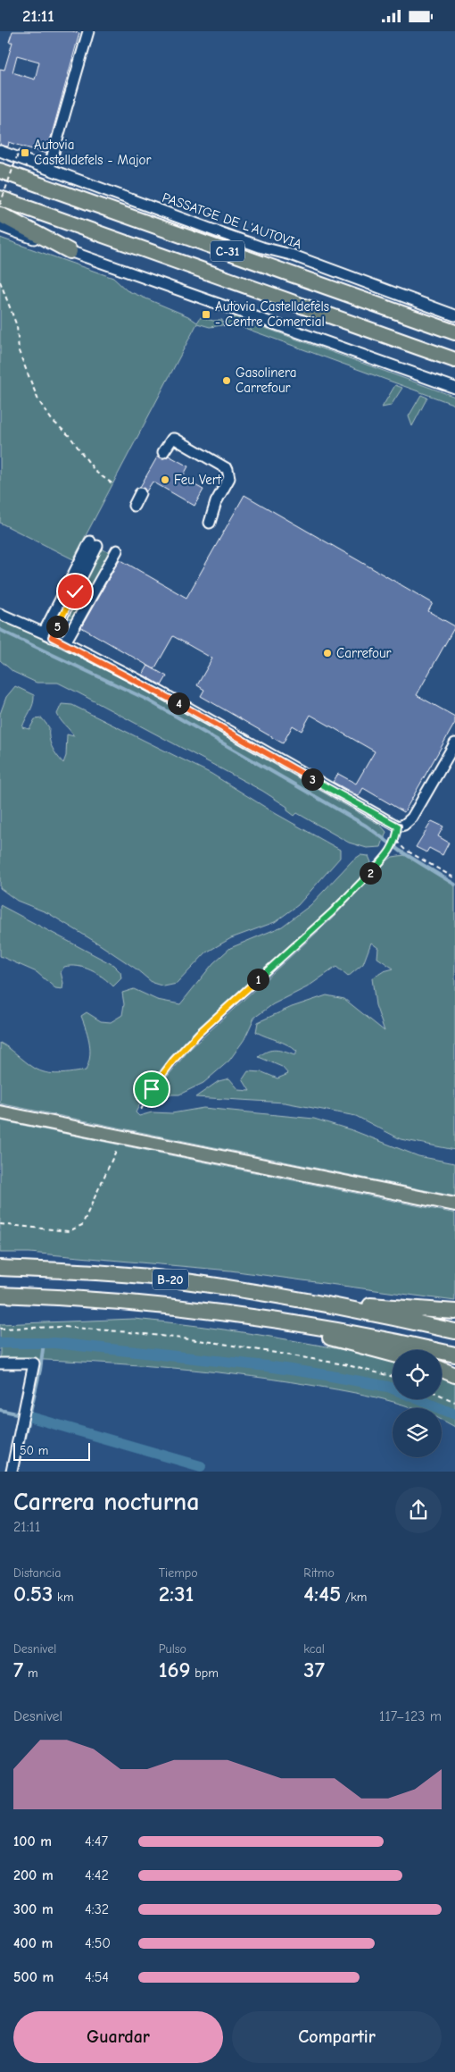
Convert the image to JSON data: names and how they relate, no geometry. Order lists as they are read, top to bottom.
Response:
{
  "streets": {
    "highway": ["C-31", "B-20"],
    "street": ["PASSATGE DE L'AUTOVIA"]
  },
  "places": {
    "transit": ["Autovia Castelldefels - Major", "Autovia Castelldefels - Centre Comercial"],
    "other": ["Gasolinera Carrefour", "Feu Vert", "Carrefour"]
  },
  "scale_bar": "50 m",
  "page": {
    "status": "21:11",
    "pins": [
      "5",
      "4",
      "3",
      "2",
      "1"
    ],
    "scale": "50 m",
    "heading": ["Carrera nocturna", "21:11"],
    "stats": [
      ["Distancia", "0.53 km"],
      ["Tiempo", "2:31"],
      ["Ritmo", "4:45 /km"],
      ["Desnivel", "7 m"],
      ["Pulso", "169 bpm"],
      ["kcal", "37"]
    ],
    "chart": ["Desnivel", "117–123 m"],
    "list": [
      {
        "name": "100 m",
        "note": "4:47"
      },
      {
        "name": "200 m",
        "note": "4:42"
      },
      {
        "name": "300 m",
        "note": "4:32"
      },
      {
        "name": "400 m",
        "note": "4:50"
      },
      {
        "name": "500 m",
        "note": "4:54"
      }
    ],
    "buttons": ["Guardar", "Compartir"]
  }
}
